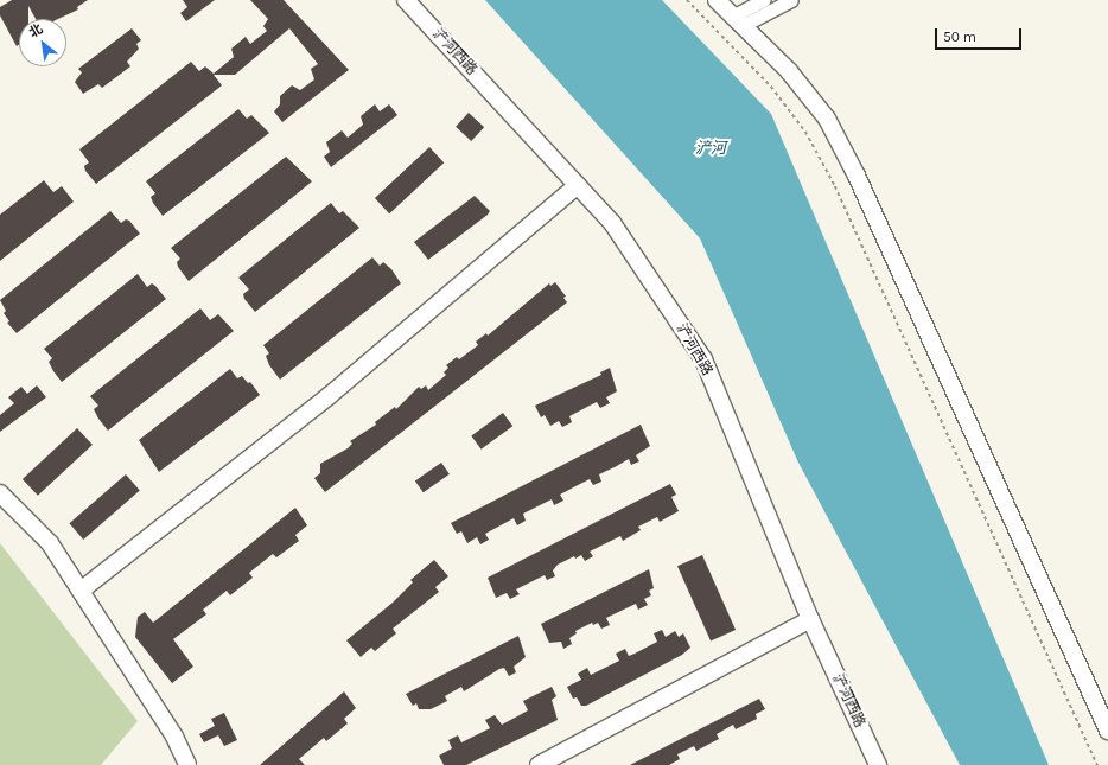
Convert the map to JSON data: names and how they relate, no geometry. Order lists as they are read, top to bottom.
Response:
{
  "streets": {
    "street": ["浐河西路"]
  },
  "water": ["浐河"],
  "scale_bar": "50 m",
  "north": "top left"
}
